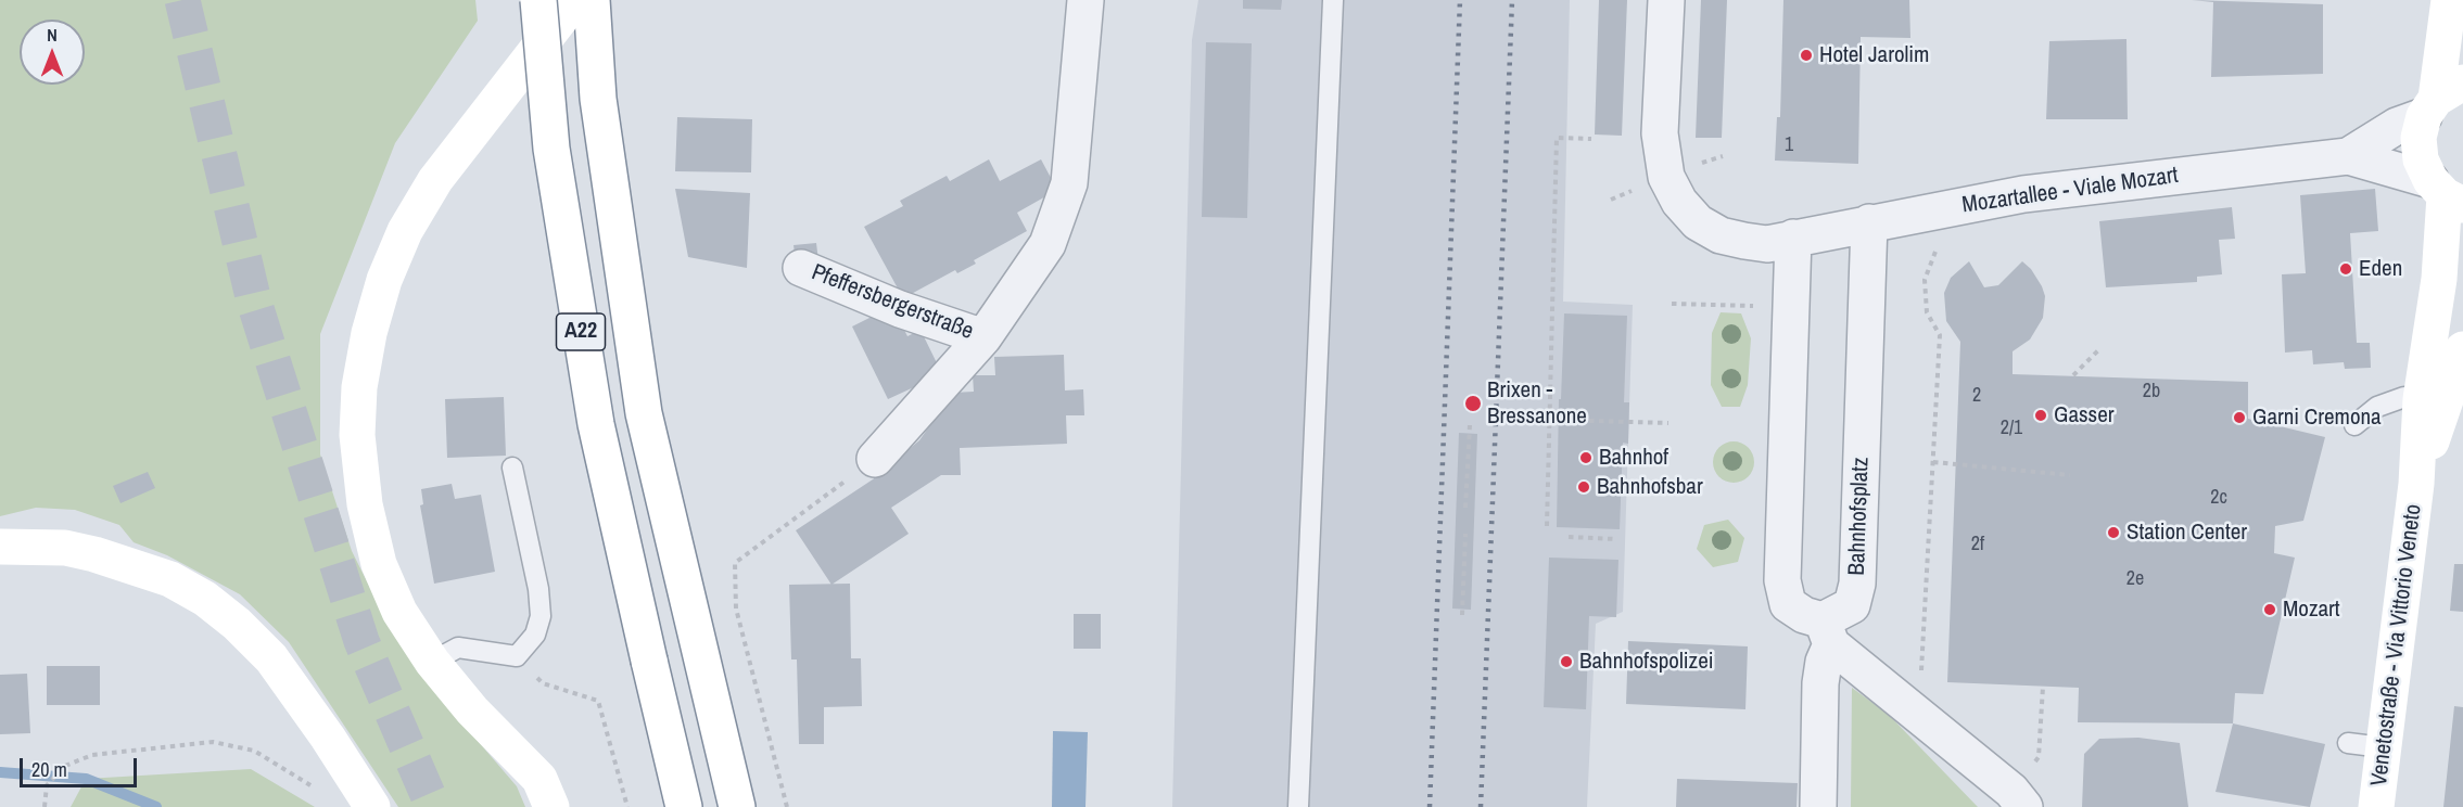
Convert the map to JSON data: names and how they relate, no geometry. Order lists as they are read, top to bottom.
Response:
{
  "streets": {
    "main road": ["A22", "Venetostraße - Via Vittorio Veneto"],
    "street": ["Mozartallee - Viale Mozart", "Pfeffersbergerstraße", "Bahnhofsplatz"]
  },
  "crossings": [
    ["Mozartallee - Viale Mozart", "Bahnhofsplatz"],
    ["Mozartallee - Viale Mozart", "Venetostraße - Via Vittorio Veneto"]
  ],
  "places": [
    "Hotel Jarolim",
    "Eden",
    "Brixen - Bressanone",
    "Gasser",
    "Garni Cremona",
    "Bahnhof",
    "Bahnhofsbar",
    "Station Center",
    "Mozart",
    "Bahnhofspolizei"
  ],
  "house_numbers": [
    "1",
    "2b",
    "2",
    "2/1",
    "2c",
    "2f",
    "2e"
  ],
  "scale_bar": "20 m",
  "north": "top"
}
